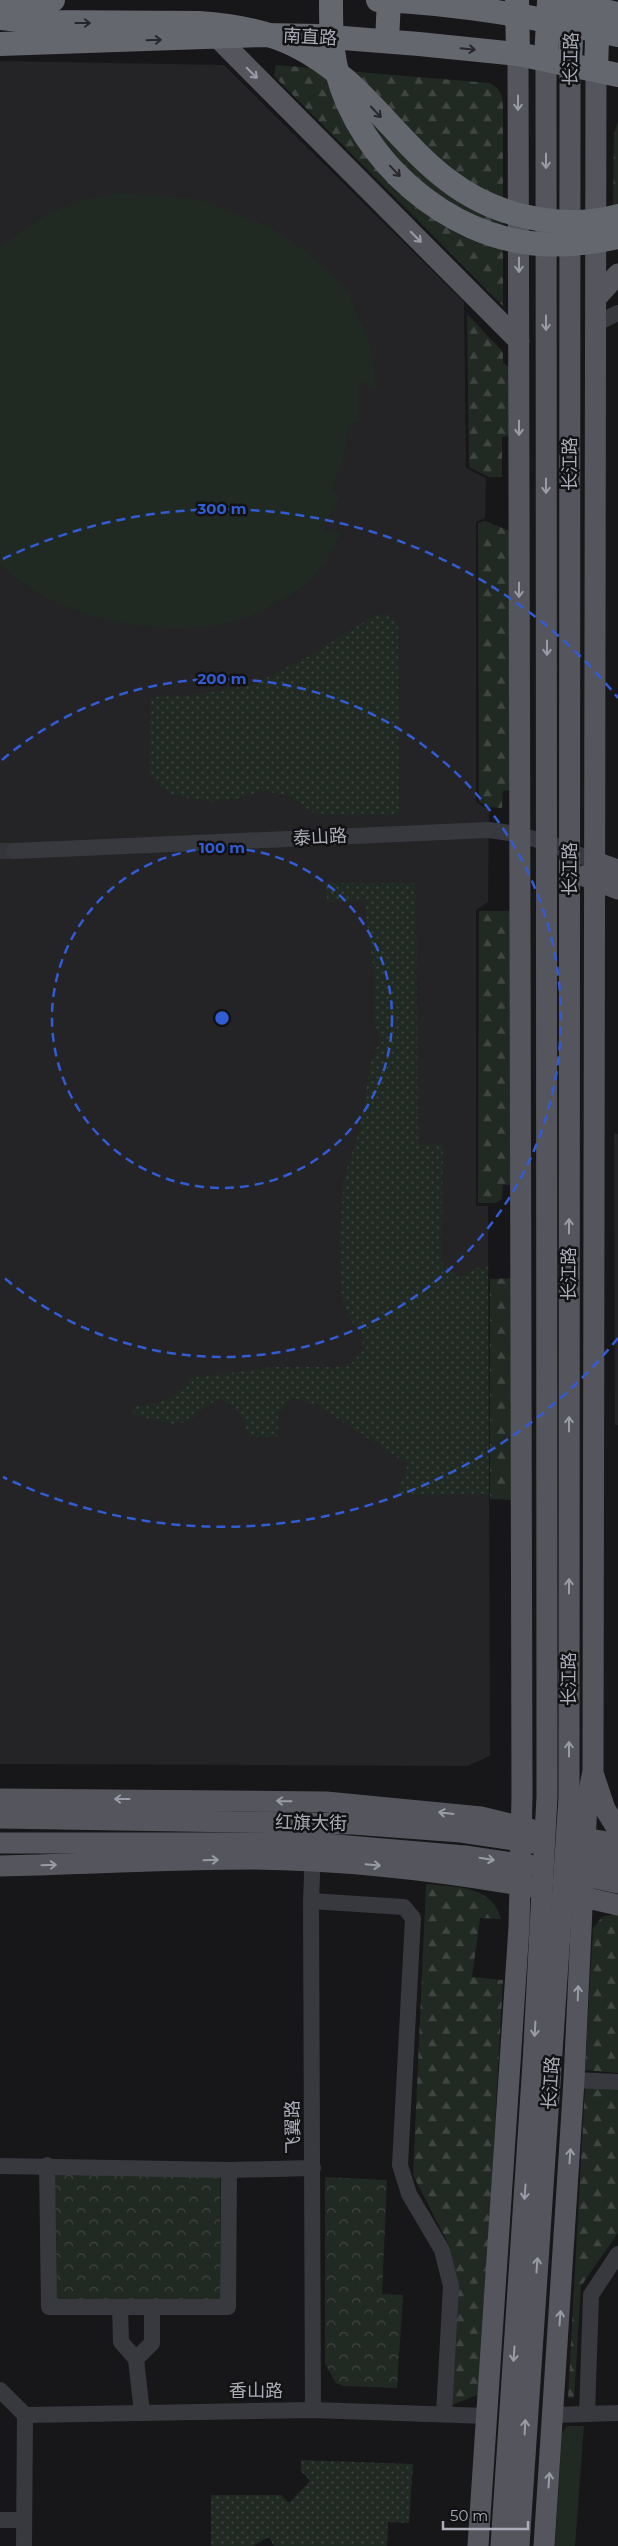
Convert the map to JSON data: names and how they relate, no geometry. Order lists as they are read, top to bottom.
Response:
{
  "streets": {
    "highway": ["南直路", "长江路"],
    "main road": ["泰山路", "红旗大街"],
    "street": ["飞翼路", "香山路"]
  },
  "crossings": [
    ["南直路", "长江路"],
    ["长江路", "泰山路"],
    ["长江路", "红旗大街"],
    ["红旗大街", "飞翼路"],
    ["飞翼路", "香山路"]
  ],
  "scale_bar": "50 m",
  "rings": ["300 m", "200 m", "100 m"]
}
